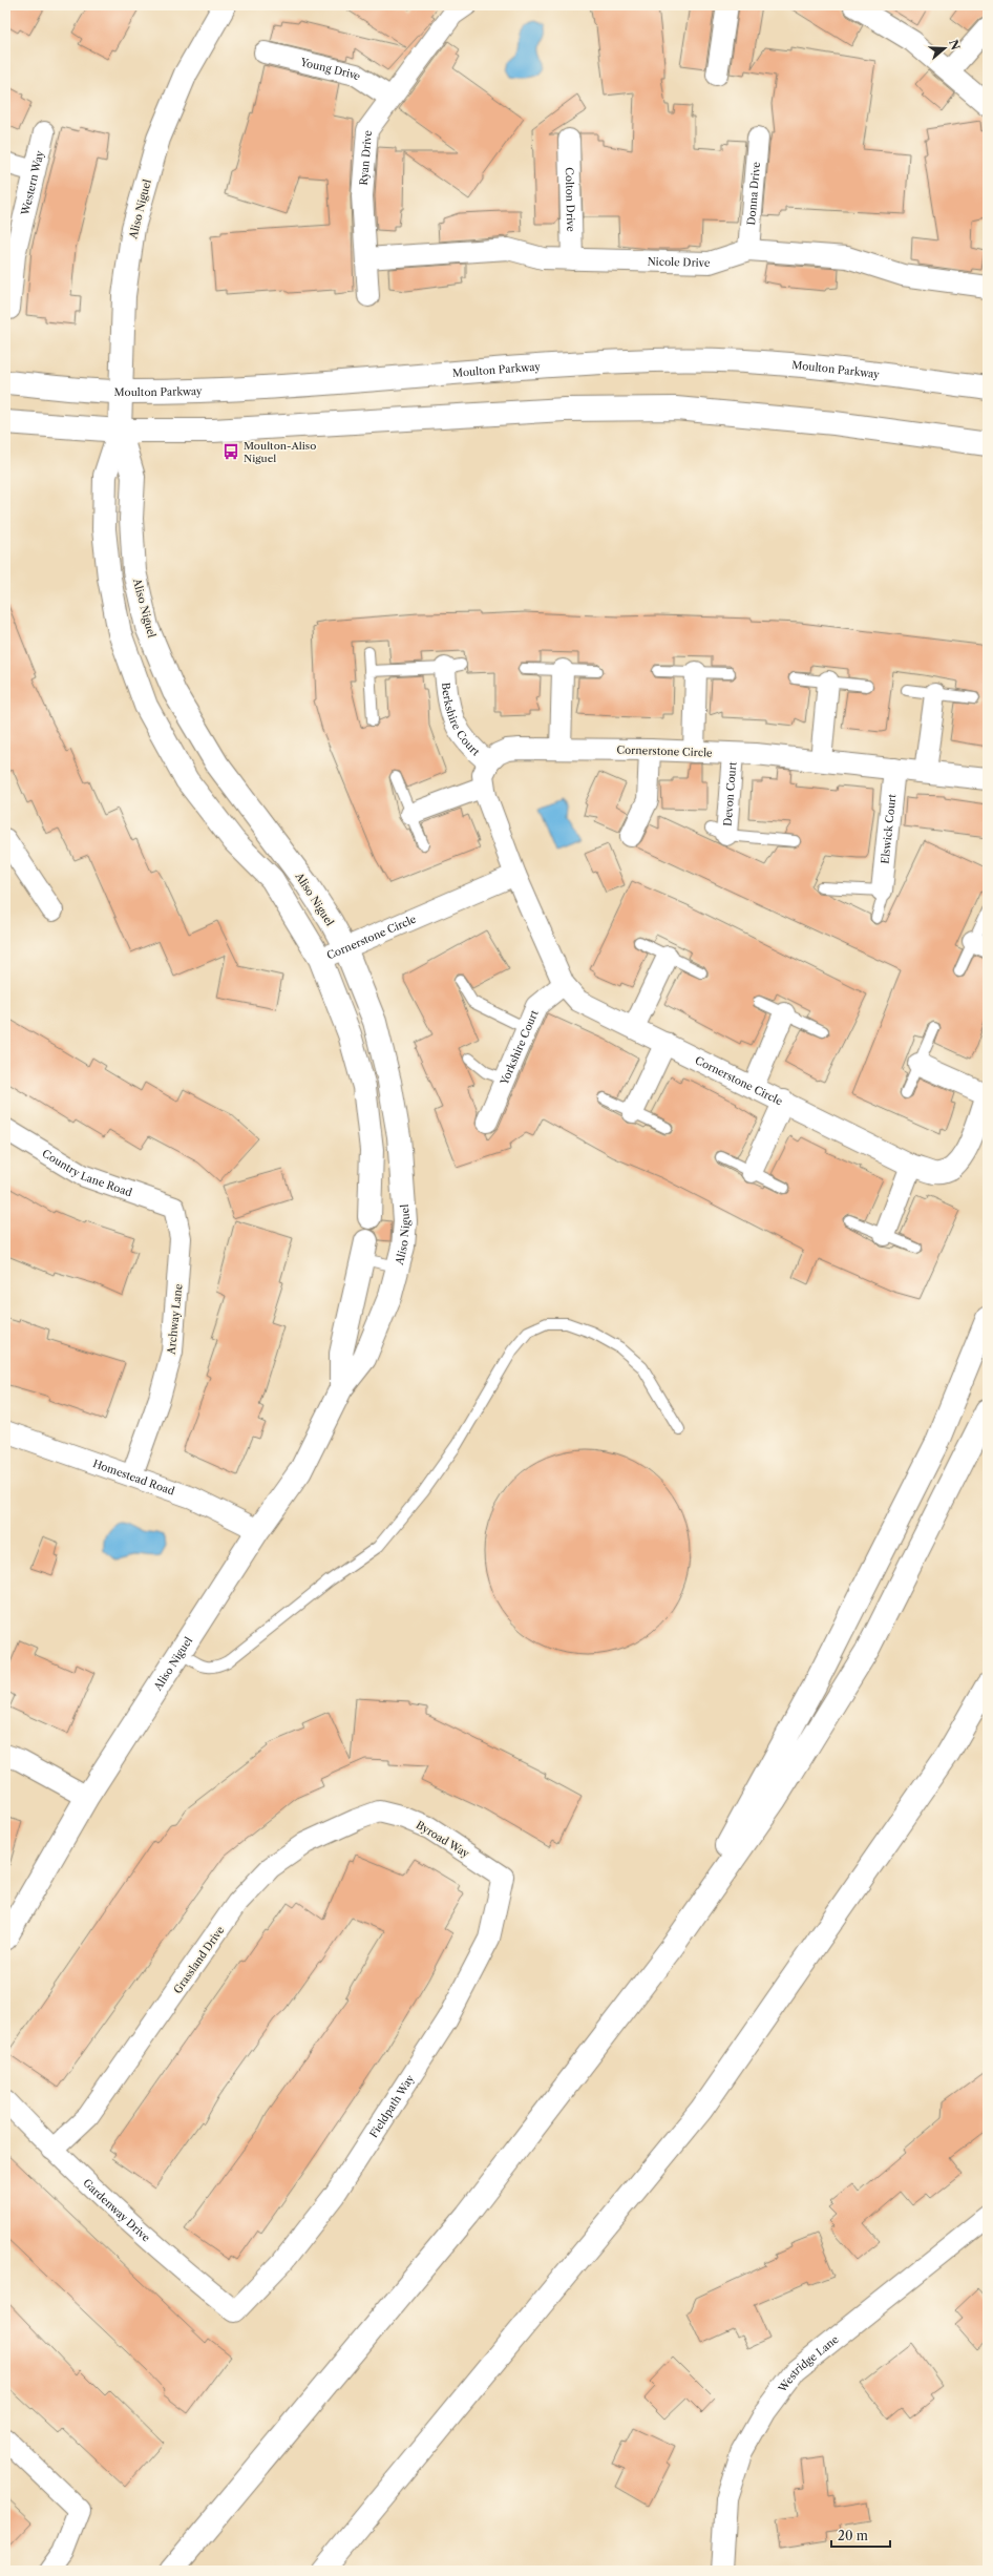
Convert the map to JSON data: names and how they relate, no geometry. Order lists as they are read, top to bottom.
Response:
{
  "streets": {
    "main road": ["Aliso Niguel", "Moulton Parkway"],
    "street": [
      "Young Drive",
      "Ryan Drive",
      "Western Way",
      "Donna Drive",
      "Colton Drive",
      "Nicole Drive",
      "Berkshire Court",
      "Cornerstone Circle",
      "Devon Court",
      "Elswick Court",
      "Yorkshire Court",
      "Country Lane Road",
      "Archway Lane",
      "Homestead Road",
      "Byroad Way",
      "Grassland Drive",
      "Fieldpath Way",
      "Gardenway Drive",
      "Westridge Lane"
    ]
  },
  "crossings": [
    ["Young Drive", "Ryan Drive"],
    ["Ryan Drive", "Nicole Drive"],
    ["Donna Drive", "Nicole Drive"],
    ["Colton Drive", "Nicole Drive"],
    ["Aliso Niguel", "Moulton Parkway"],
    ["Aliso Niguel", "Cornerstone Circle"],
    ["Aliso Niguel", "Homestead Road"],
    ["Berkshire Court", "Cornerstone Circle"],
    ["Cornerstone Circle", "Devon Court"],
    ["Cornerstone Circle", "Elswick Court"],
    ["Cornerstone Circle", "Yorkshire Court"],
    ["Country Lane Road", "Archway Lane"],
    ["Archway Lane", "Homestead Road"],
    ["Byroad Way", "Grassland Drive"],
    ["Byroad Way", "Fieldpath Way"],
    ["Grassland Drive", "Gardenway Drive"],
    ["Fieldpath Way", "Gardenway Drive"]
  ],
  "places": {
    "bus stop": ["Moulton-Aliso Niguel"]
  },
  "scale_bar": "20 m",
  "north": "right"
}
